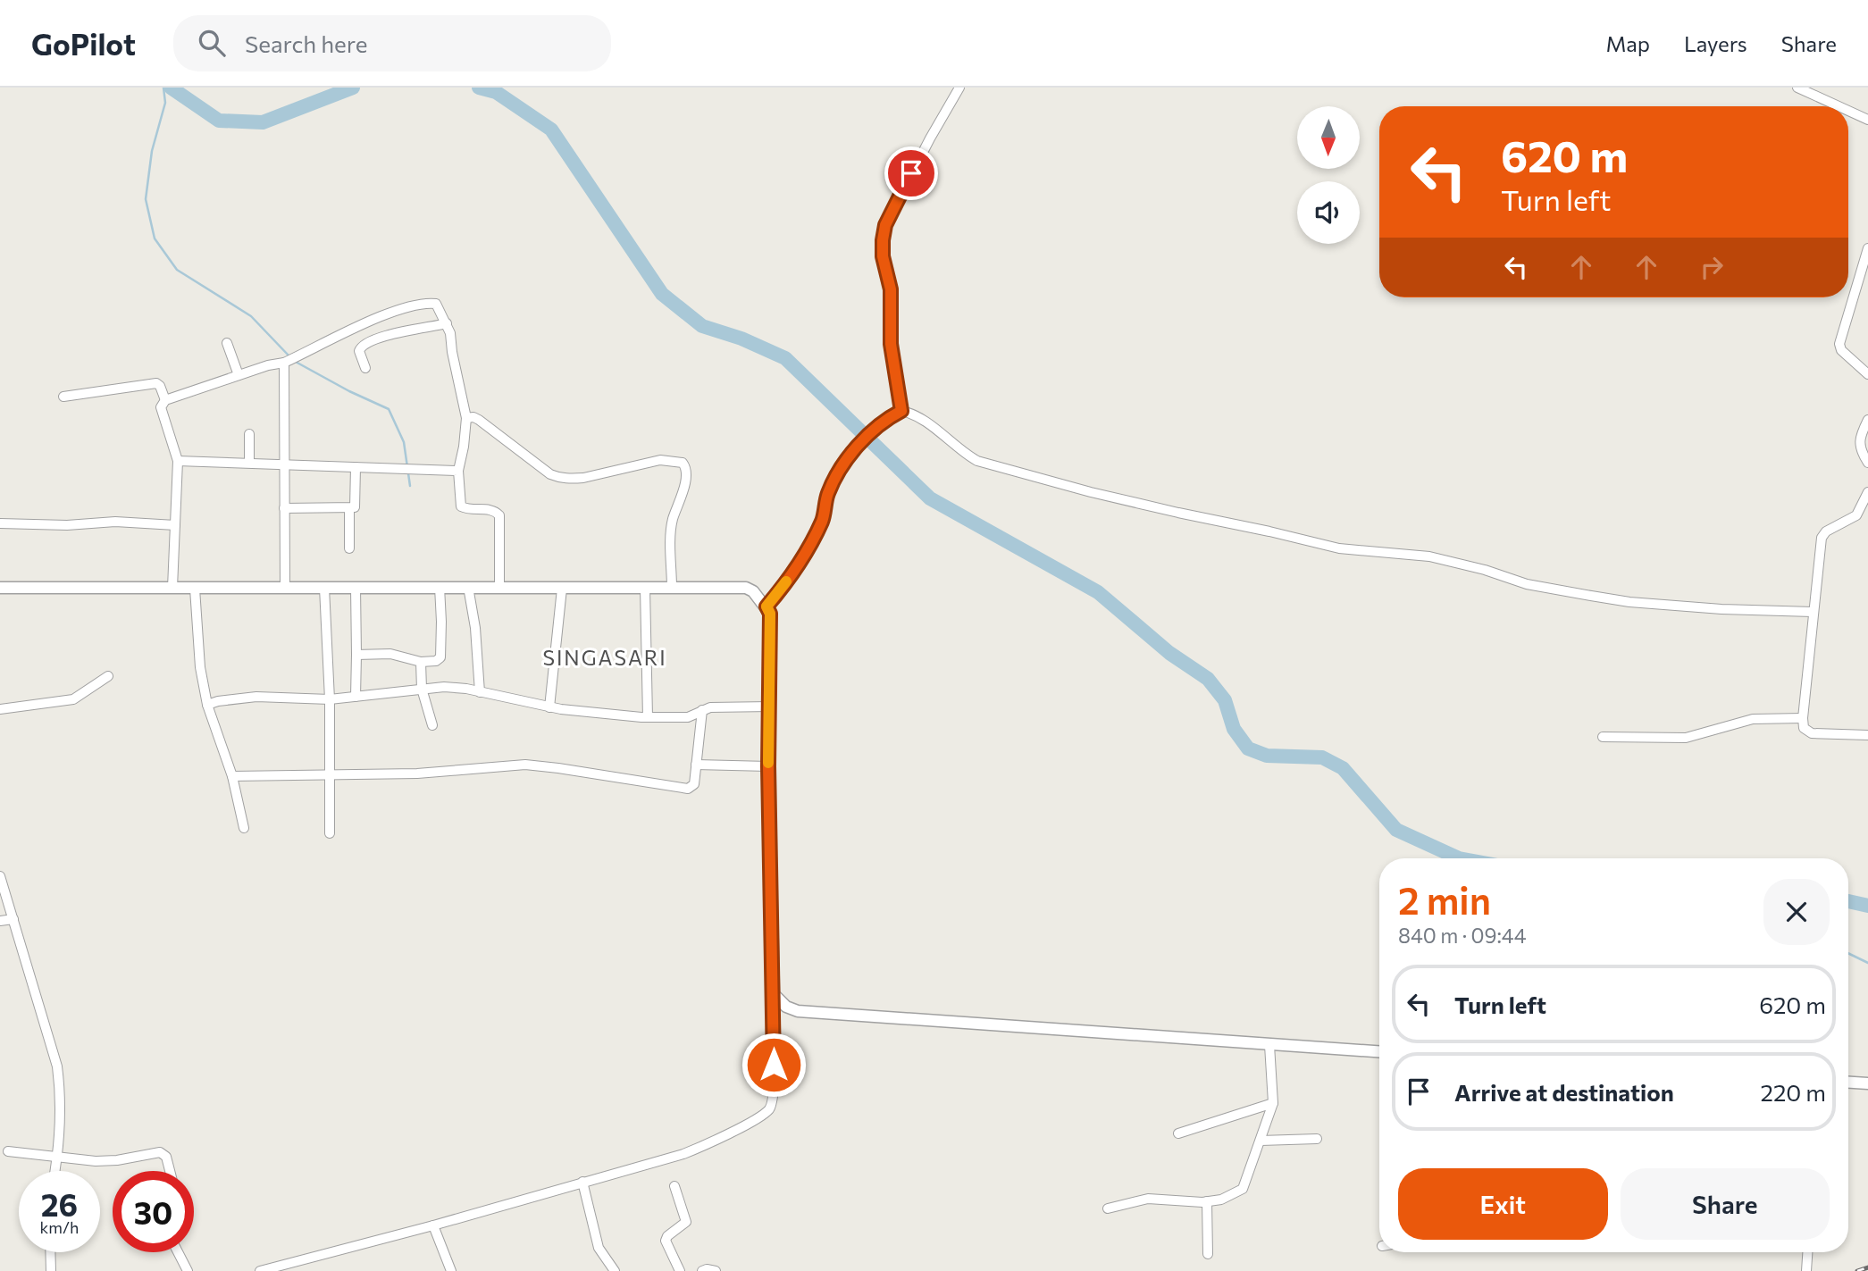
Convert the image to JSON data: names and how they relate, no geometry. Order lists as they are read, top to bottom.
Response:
{
  "districts": ["SINGASARI"],
  "north": "bottom",
  "page": {
    "header": "GoPilot",
    "search": "Search here",
    "nav": ["Map", "Layers", "Share"],
    "turn": ["620 m", "Turn left"],
    "heading": ["2 min", "840 m · 09:44"],
    "list": [
      {
        "name": "Turn left",
        "value": "620 m"
      },
      {
        "name": "Arrive at destination",
        "value": "220 m"
      }
    ],
    "buttons": ["Exit", "Share"],
    "speed": "26 km/h",
    "limit": "30"
  }
}
